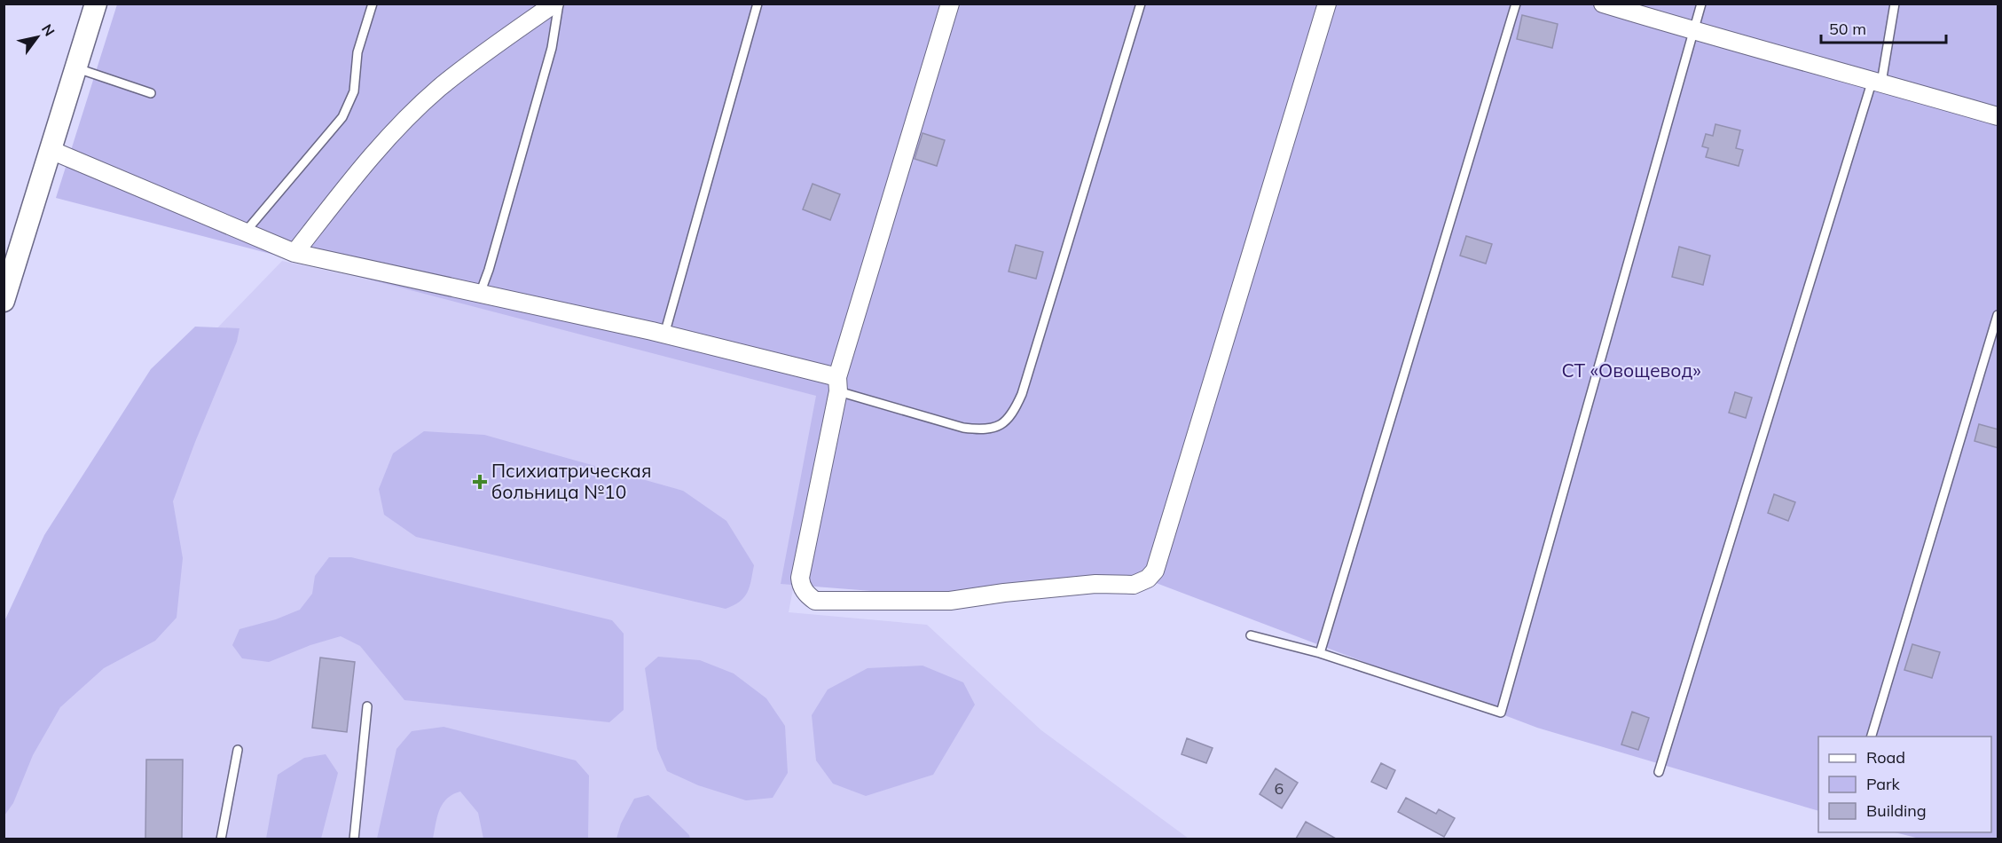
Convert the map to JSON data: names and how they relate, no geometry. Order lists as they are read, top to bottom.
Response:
{
  "parks": ["СТ «Овощевод»"],
  "places": {
    "health": ["Психиатрическая больница №10"]
  },
  "house_numbers": ["6"],
  "legend": ["Road", "Park", "Building"],
  "scale_bar": "50 m",
  "north": "top right"
}
